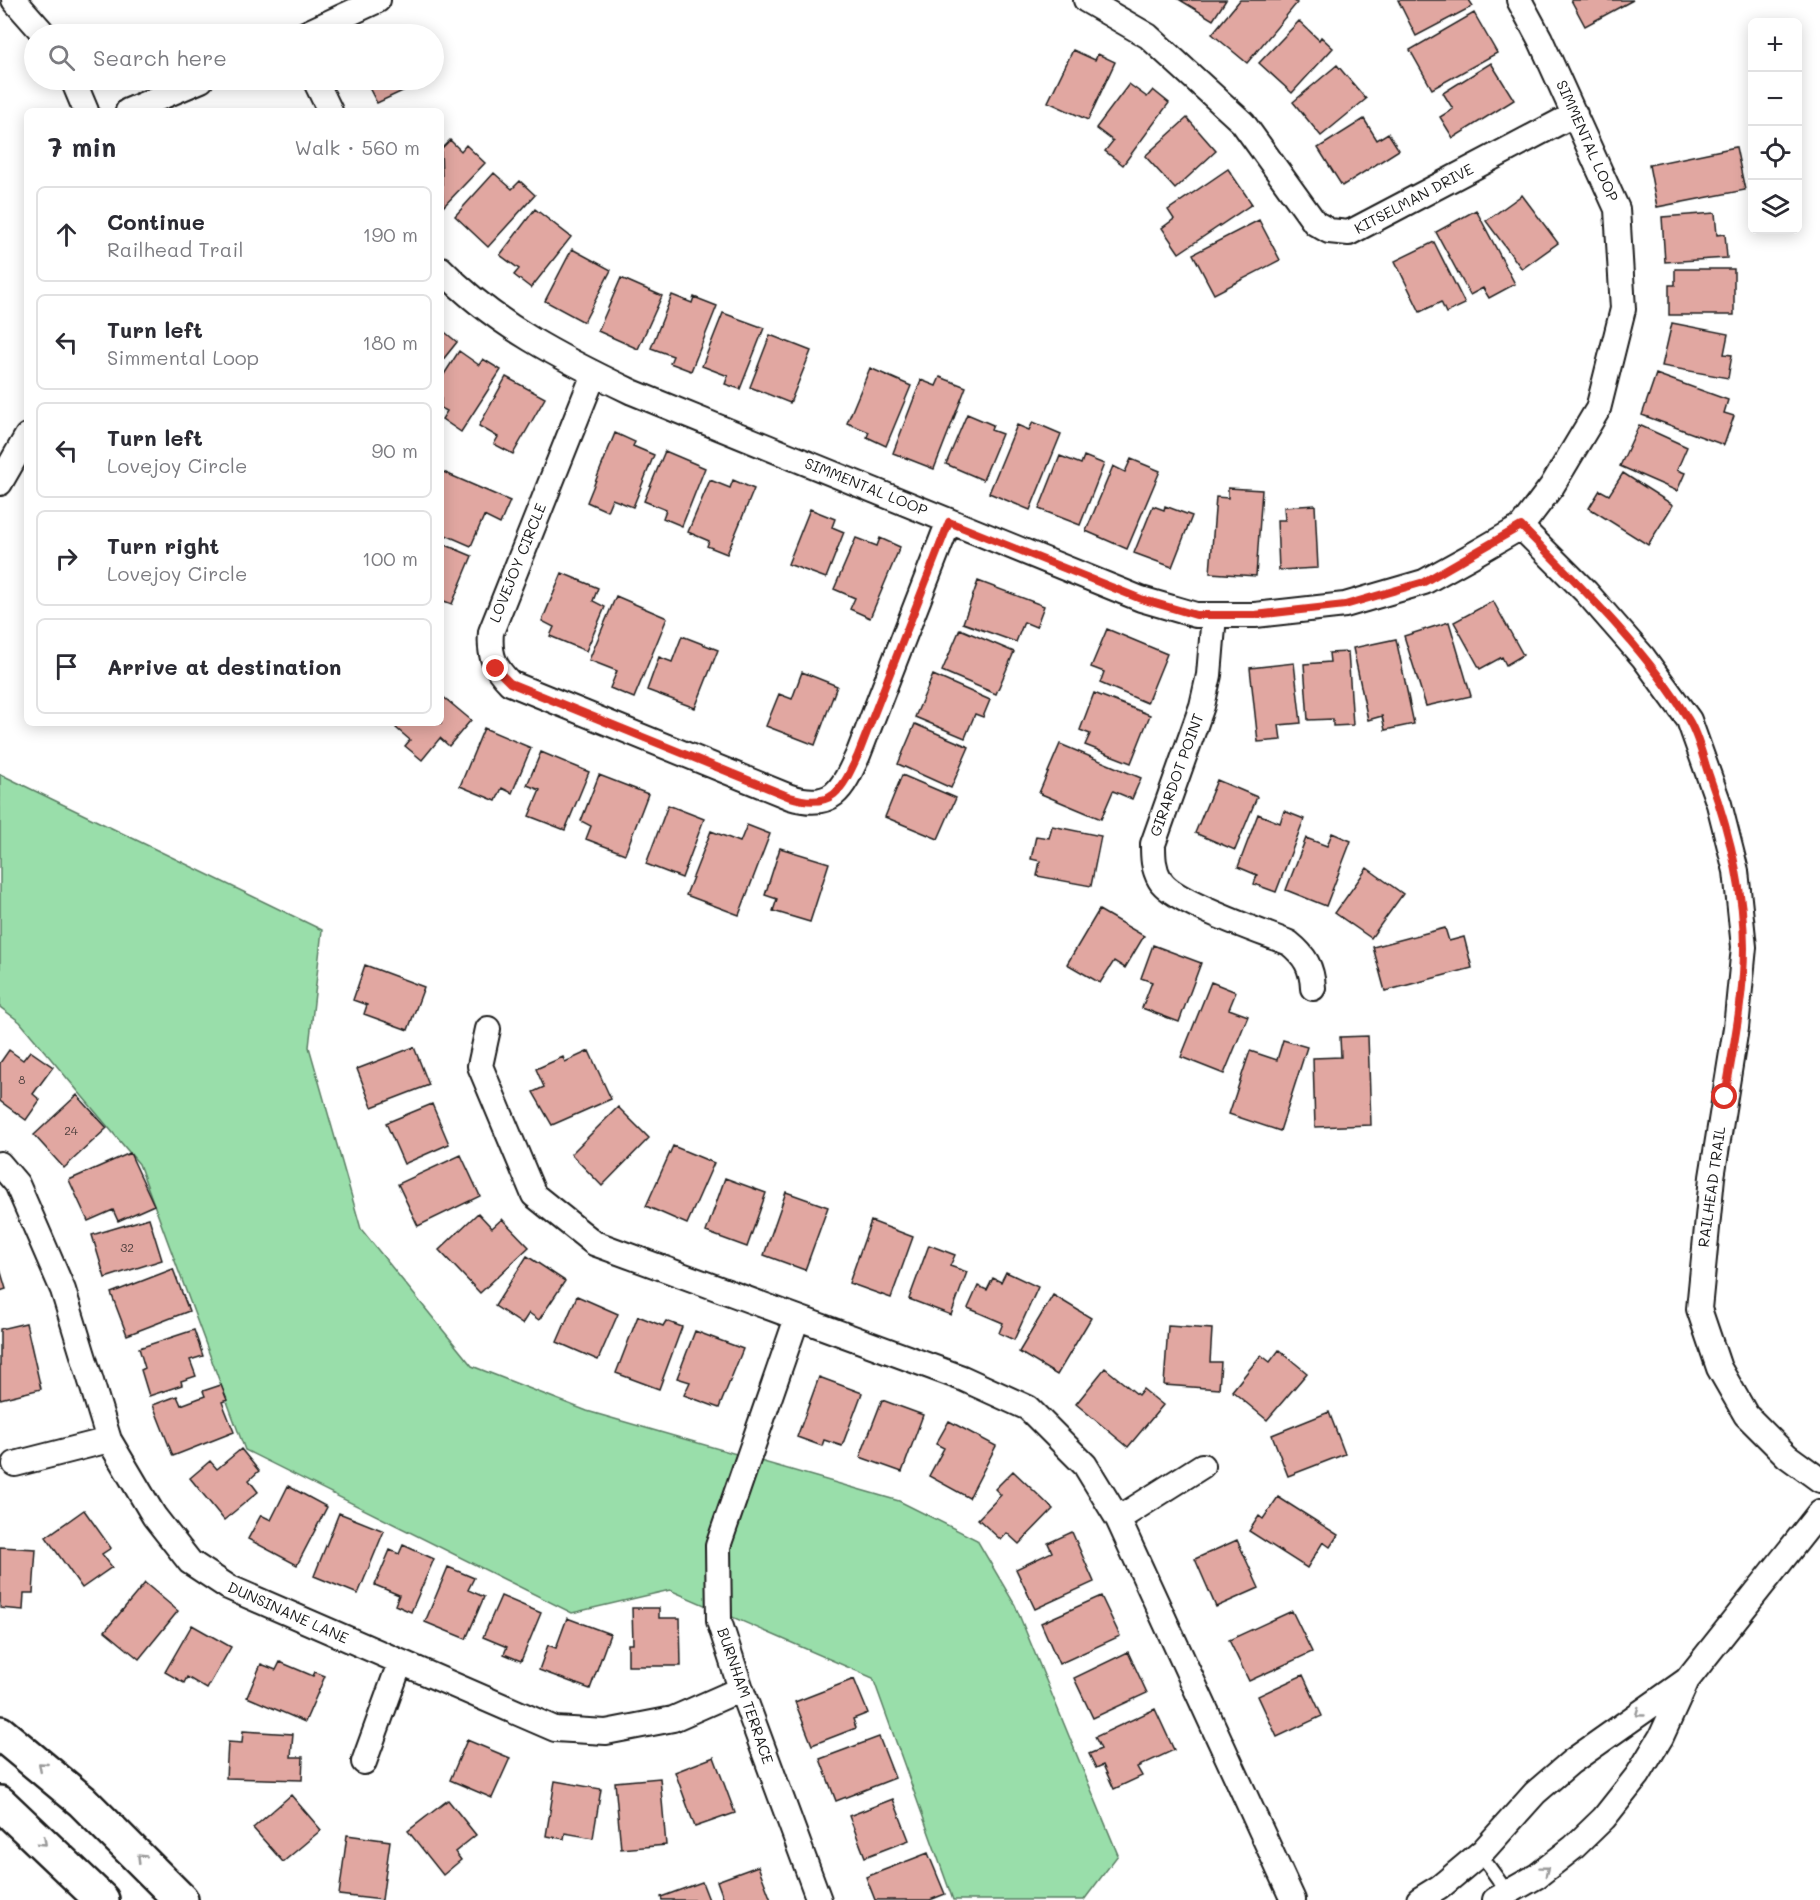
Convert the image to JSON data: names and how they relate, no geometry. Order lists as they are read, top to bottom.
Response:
{
  "streets": {
    "street": [
      "SIMMENTAL LOOP",
      "KITSELMAN DRIVE",
      "LOVEJOY CIRCLE",
      "GIRARDOT POINT",
      "RAILHEAD TRAIL",
      "DUNSINANE LANE",
      "BURNHAM TERRACE"
    ]
  },
  "crossings": [
    ["SIMMENTAL LOOP", "KITSELMAN DRIVE"],
    ["SIMMENTAL LOOP", "LOVEJOY CIRCLE"],
    ["SIMMENTAL LOOP", "GIRARDOT POINT"],
    ["SIMMENTAL LOOP", "RAILHEAD TRAIL"],
    ["DUNSINANE LANE", "BURNHAM TERRACE"]
  ],
  "house_numbers": ["8", "24", "32"],
  "page": {
    "map_buttons": ["+", "−"],
    "search": "Search here",
    "heading": ["7 min", "Walk · 560 m"],
    "list": [
      ["Continue", "Railhead Trail", "190 m"],
      ["Turn left", "Simmental Loop", "180 m"],
      ["Turn left", "Lovejoy Circle", "90 m"],
      ["Turn right", "Lovejoy Circle", "100 m"],
      "Arrive at destination"
    ]
  }
}
